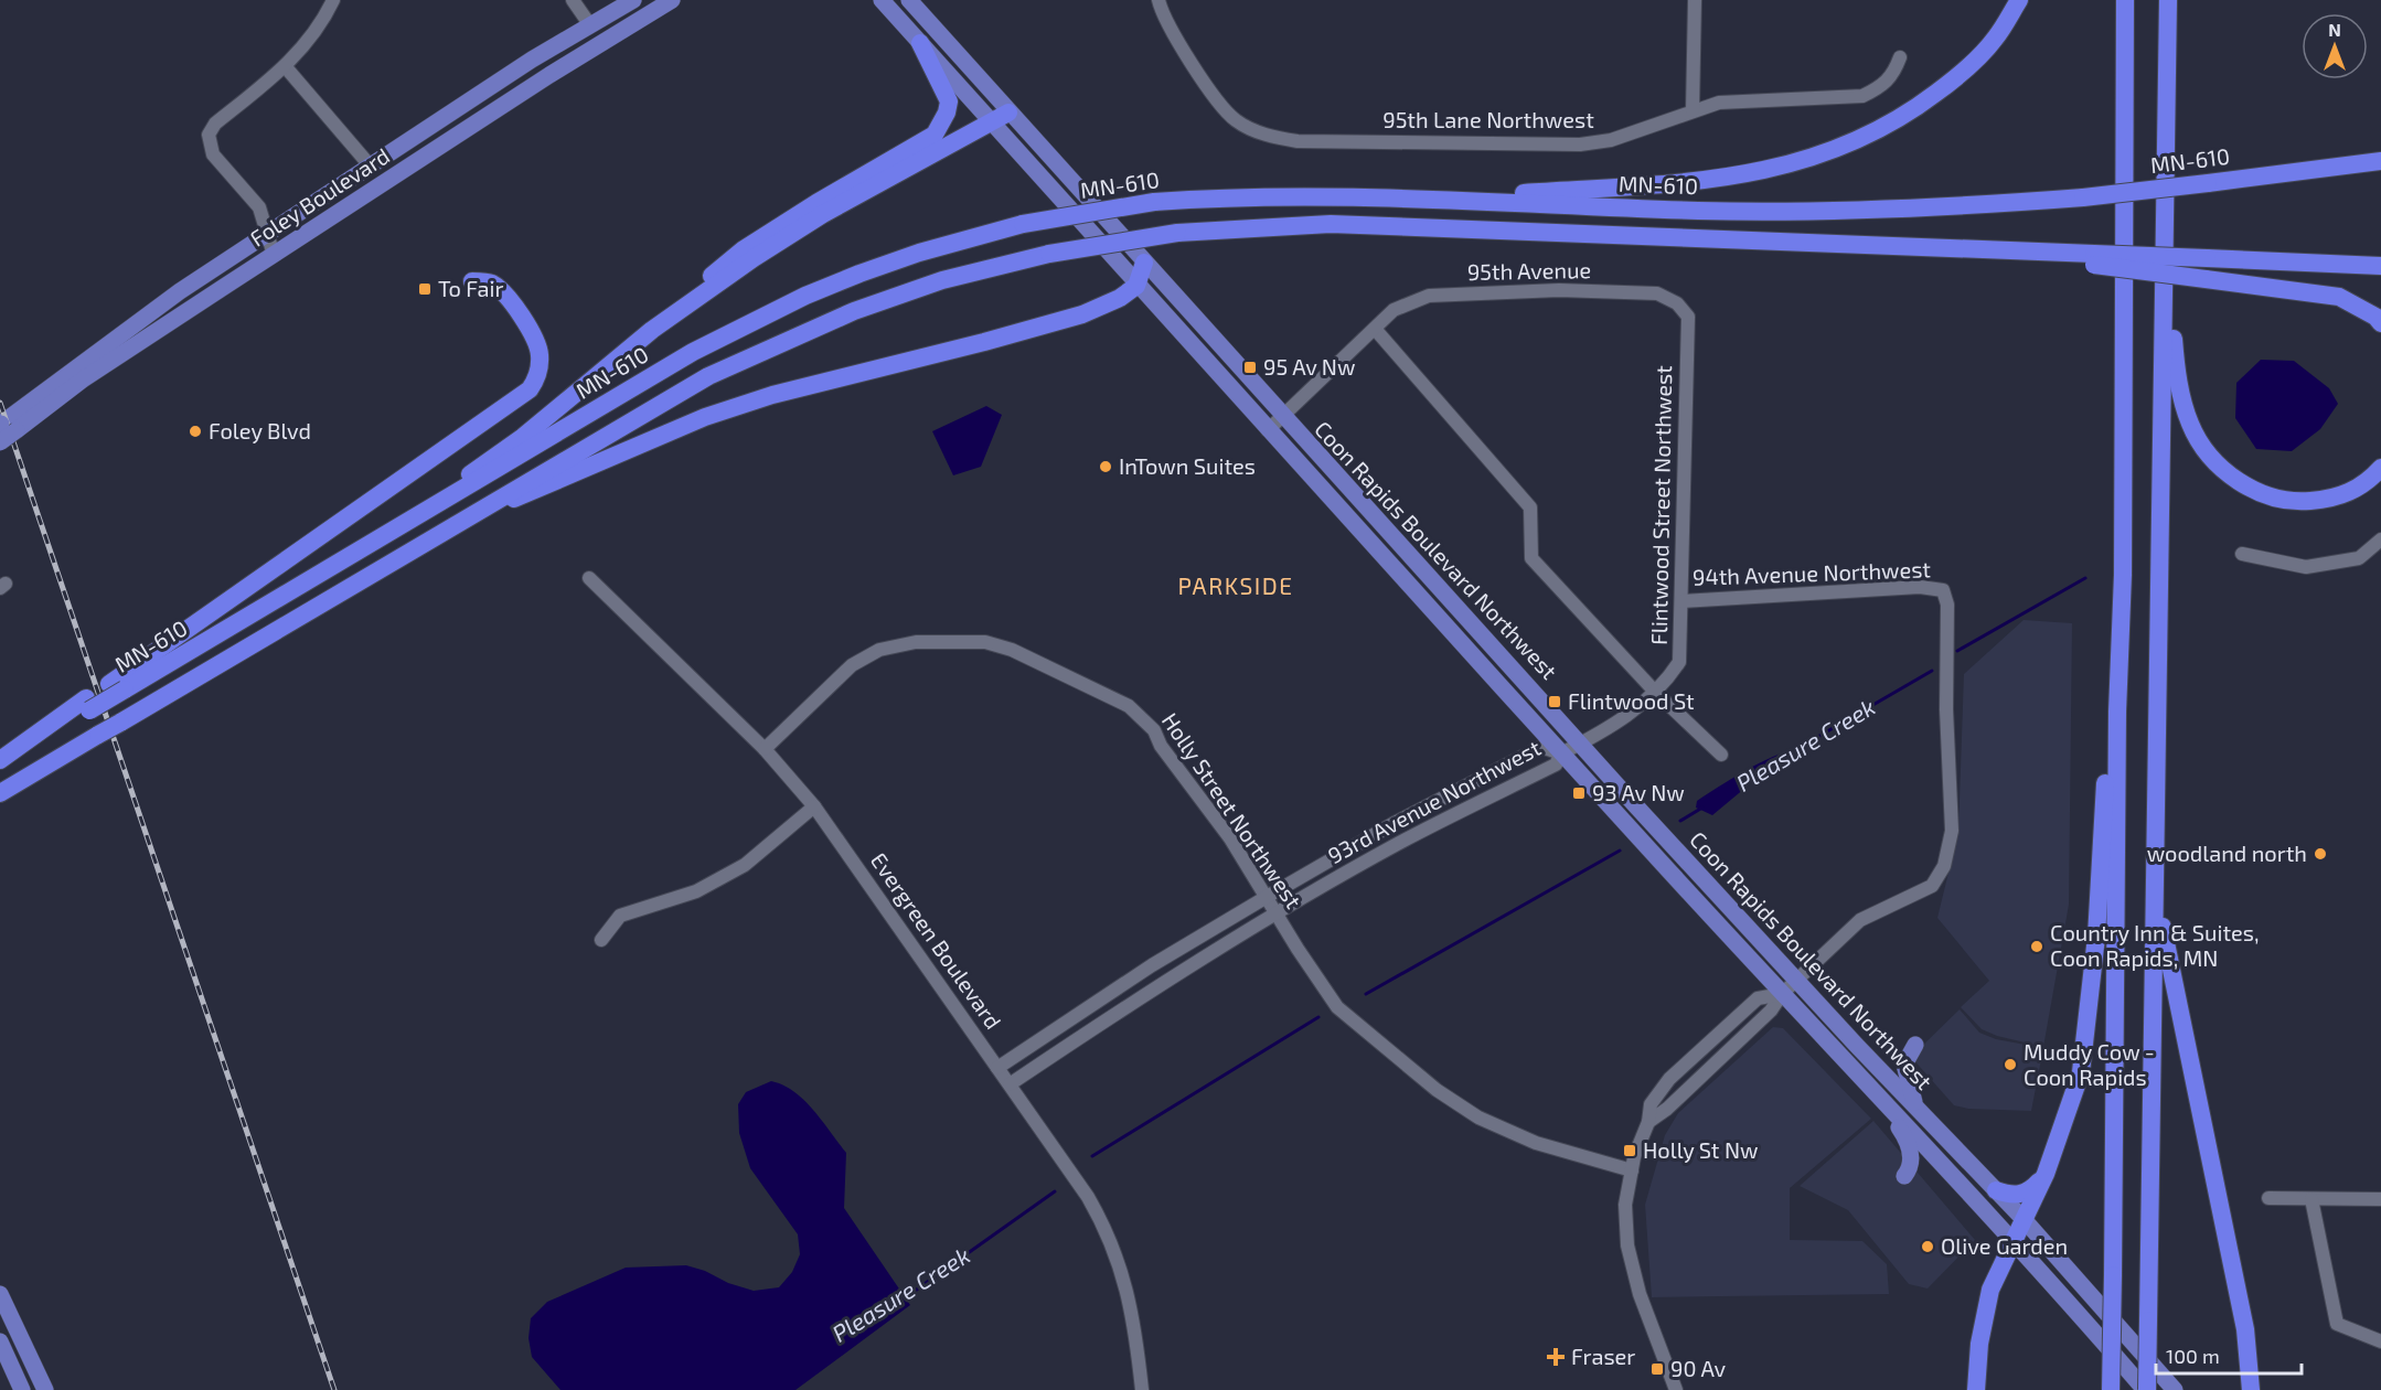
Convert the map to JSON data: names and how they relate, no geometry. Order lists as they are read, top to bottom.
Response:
{
  "streets": {
    "highway": ["MN-610"],
    "main road": ["Foley Boulevard", "Coon Rapids Boulevard Northwest"],
    "street": [
      "95th Lane Northwest",
      "95th Avenue",
      "Flintwood Street Northwest",
      "94th Avenue Northwest",
      "93rd Avenue Northwest",
      "Holly Street Northwest",
      "Evergreen Boulevard"
    ]
  },
  "crossings": [
    ["95th Avenue", "Flintwood Street Northwest"],
    ["Flintwood Street Northwest", "Coon Rapids Boulevard Northwest"],
    ["Flintwood Street Northwest", "94th Avenue Northwest"],
    ["Flintwood Street Northwest", "93rd Avenue Northwest"],
    ["Coon Rapids Boulevard Northwest", "94th Avenue Northwest"],
    ["Coon Rapids Boulevard Northwest", "93rd Avenue Northwest"],
    ["93rd Avenue Northwest", "Holly Street Northwest"],
    ["93rd Avenue Northwest", "Evergreen Boulevard"],
    ["Holly Street Northwest", "Evergreen Boulevard"]
  ],
  "districts": ["PARKSIDE"],
  "water": ["Pleasure Creek"],
  "places": {
    "transit": [
      "To Fair",
      "95 Av Nw",
      "Flintwood St",
      "93 Av Nw",
      "Holly St Nw",
      "90 Av"
    ],
    "other": [
      "Foley Blvd",
      "InTown Suites",
      "woodland north",
      "Country Inn & Suites, Coon Rapids, MN",
      "Muddy Cow - Coon Rapids",
      "Olive Garden"
    ],
    "health": ["Fraser"]
  },
  "scale_bar": "100 m",
  "north": "top"
}
